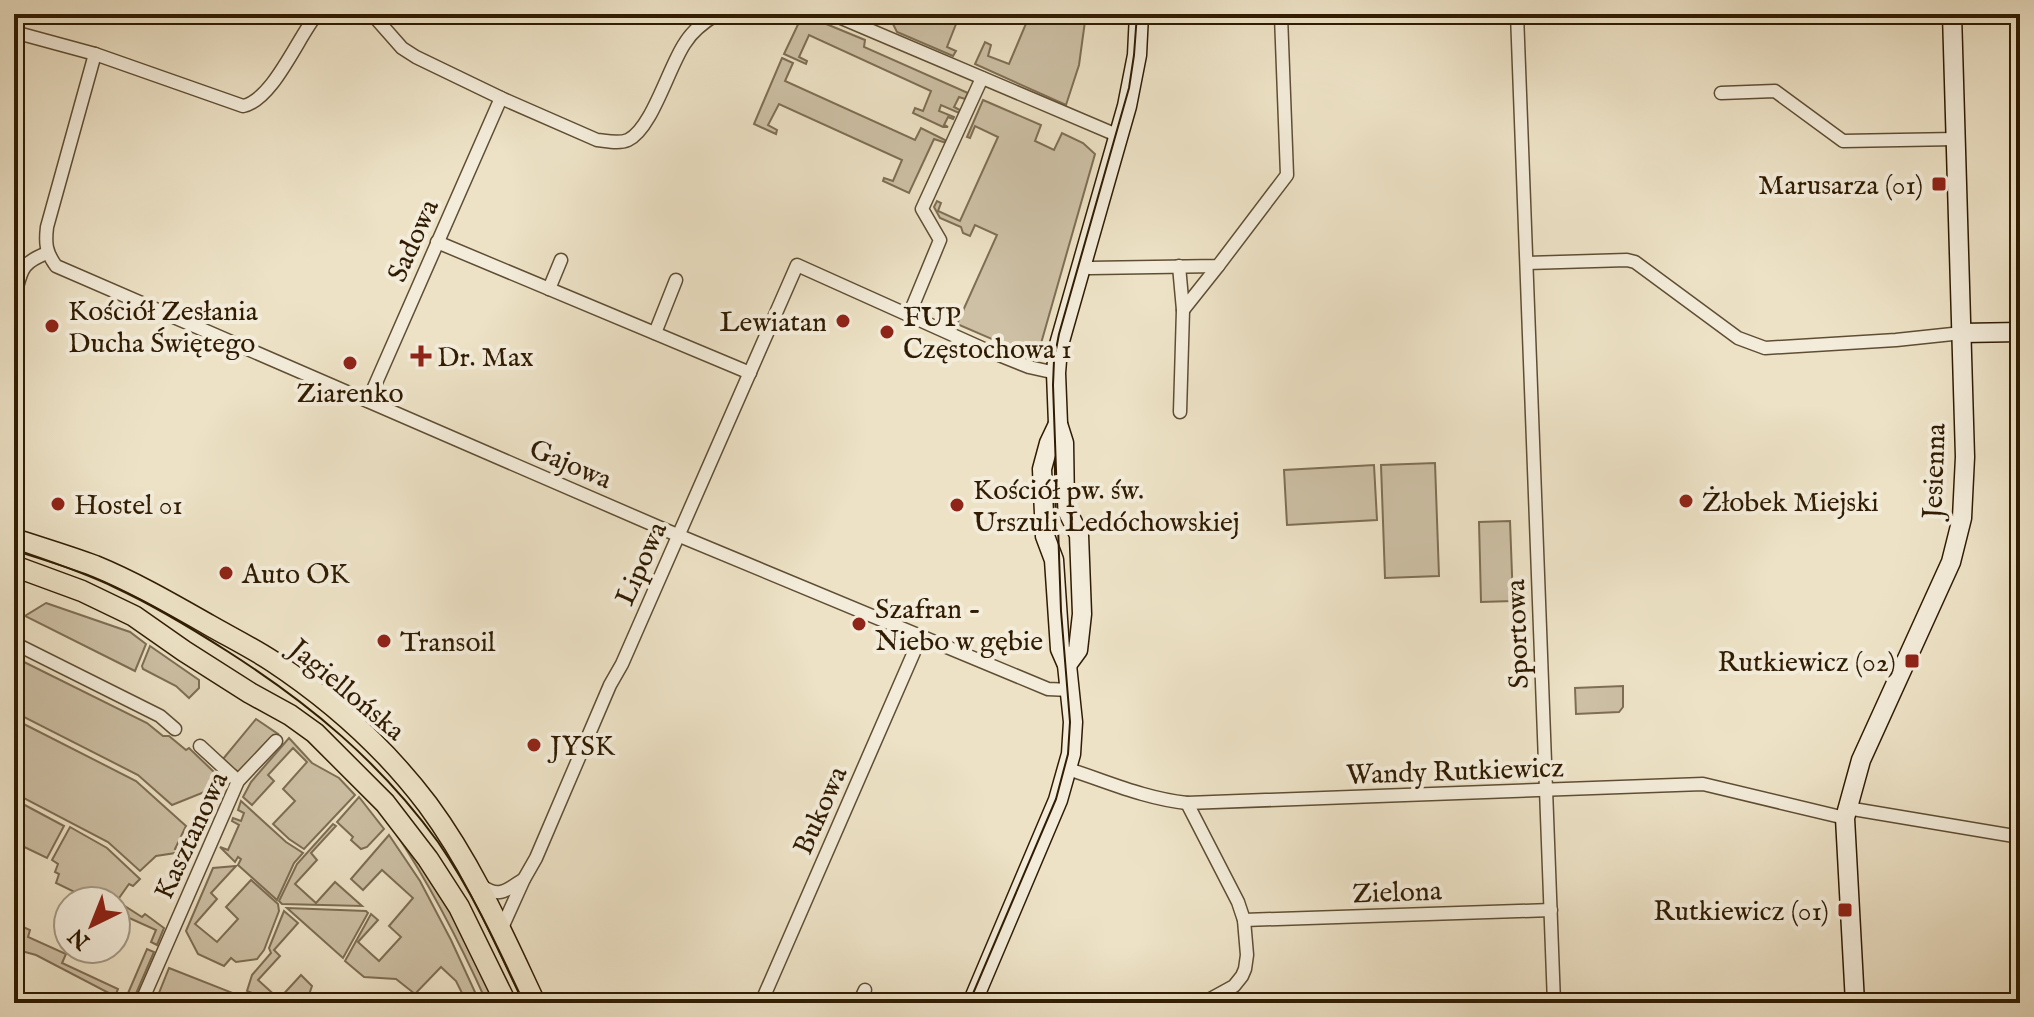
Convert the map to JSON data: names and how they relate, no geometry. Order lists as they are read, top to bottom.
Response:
{
  "streets": {
    "main road": ["Jagiellońska"],
    "street": [
      "Sadowa",
      "Gajowa",
      "Jesienna",
      "Lipowa",
      "Sportowa",
      "Wandy Rutkiewicz",
      "Bukowa",
      "Kasztanowa",
      "Zielona"
    ]
  },
  "crossings": [
    ["Sadowa", "Gajowa"],
    ["Gajowa", "Lipowa"],
    ["Gajowa", "Bukowa"],
    ["Jesienna", "Wandy Rutkiewicz"],
    ["Lipowa", "Jagiellońska"],
    ["Sportowa", "Wandy Rutkiewicz"],
    ["Sportowa", "Zielona"]
  ],
  "places": {
    "transit": ["Marusarza (01)", "Rutkiewicz (02)", "Rutkiewicz (01)"],
    "other": [
      "Lewiatan",
      "Kościół Zesłania Ducha Świętego",
      "FUP Częstochowa 1",
      "Ziarenko",
      "Żłobek Miejski",
      "Hostel 01",
      "Kościół pw. św. Urszuli Ledóchowskiej",
      "Auto OK",
      "Szafran - Niebo w gębie",
      "Transoil",
      "JYSK"
    ],
    "health": ["Dr. Max"]
  },
  "north": "bottom left"
}
